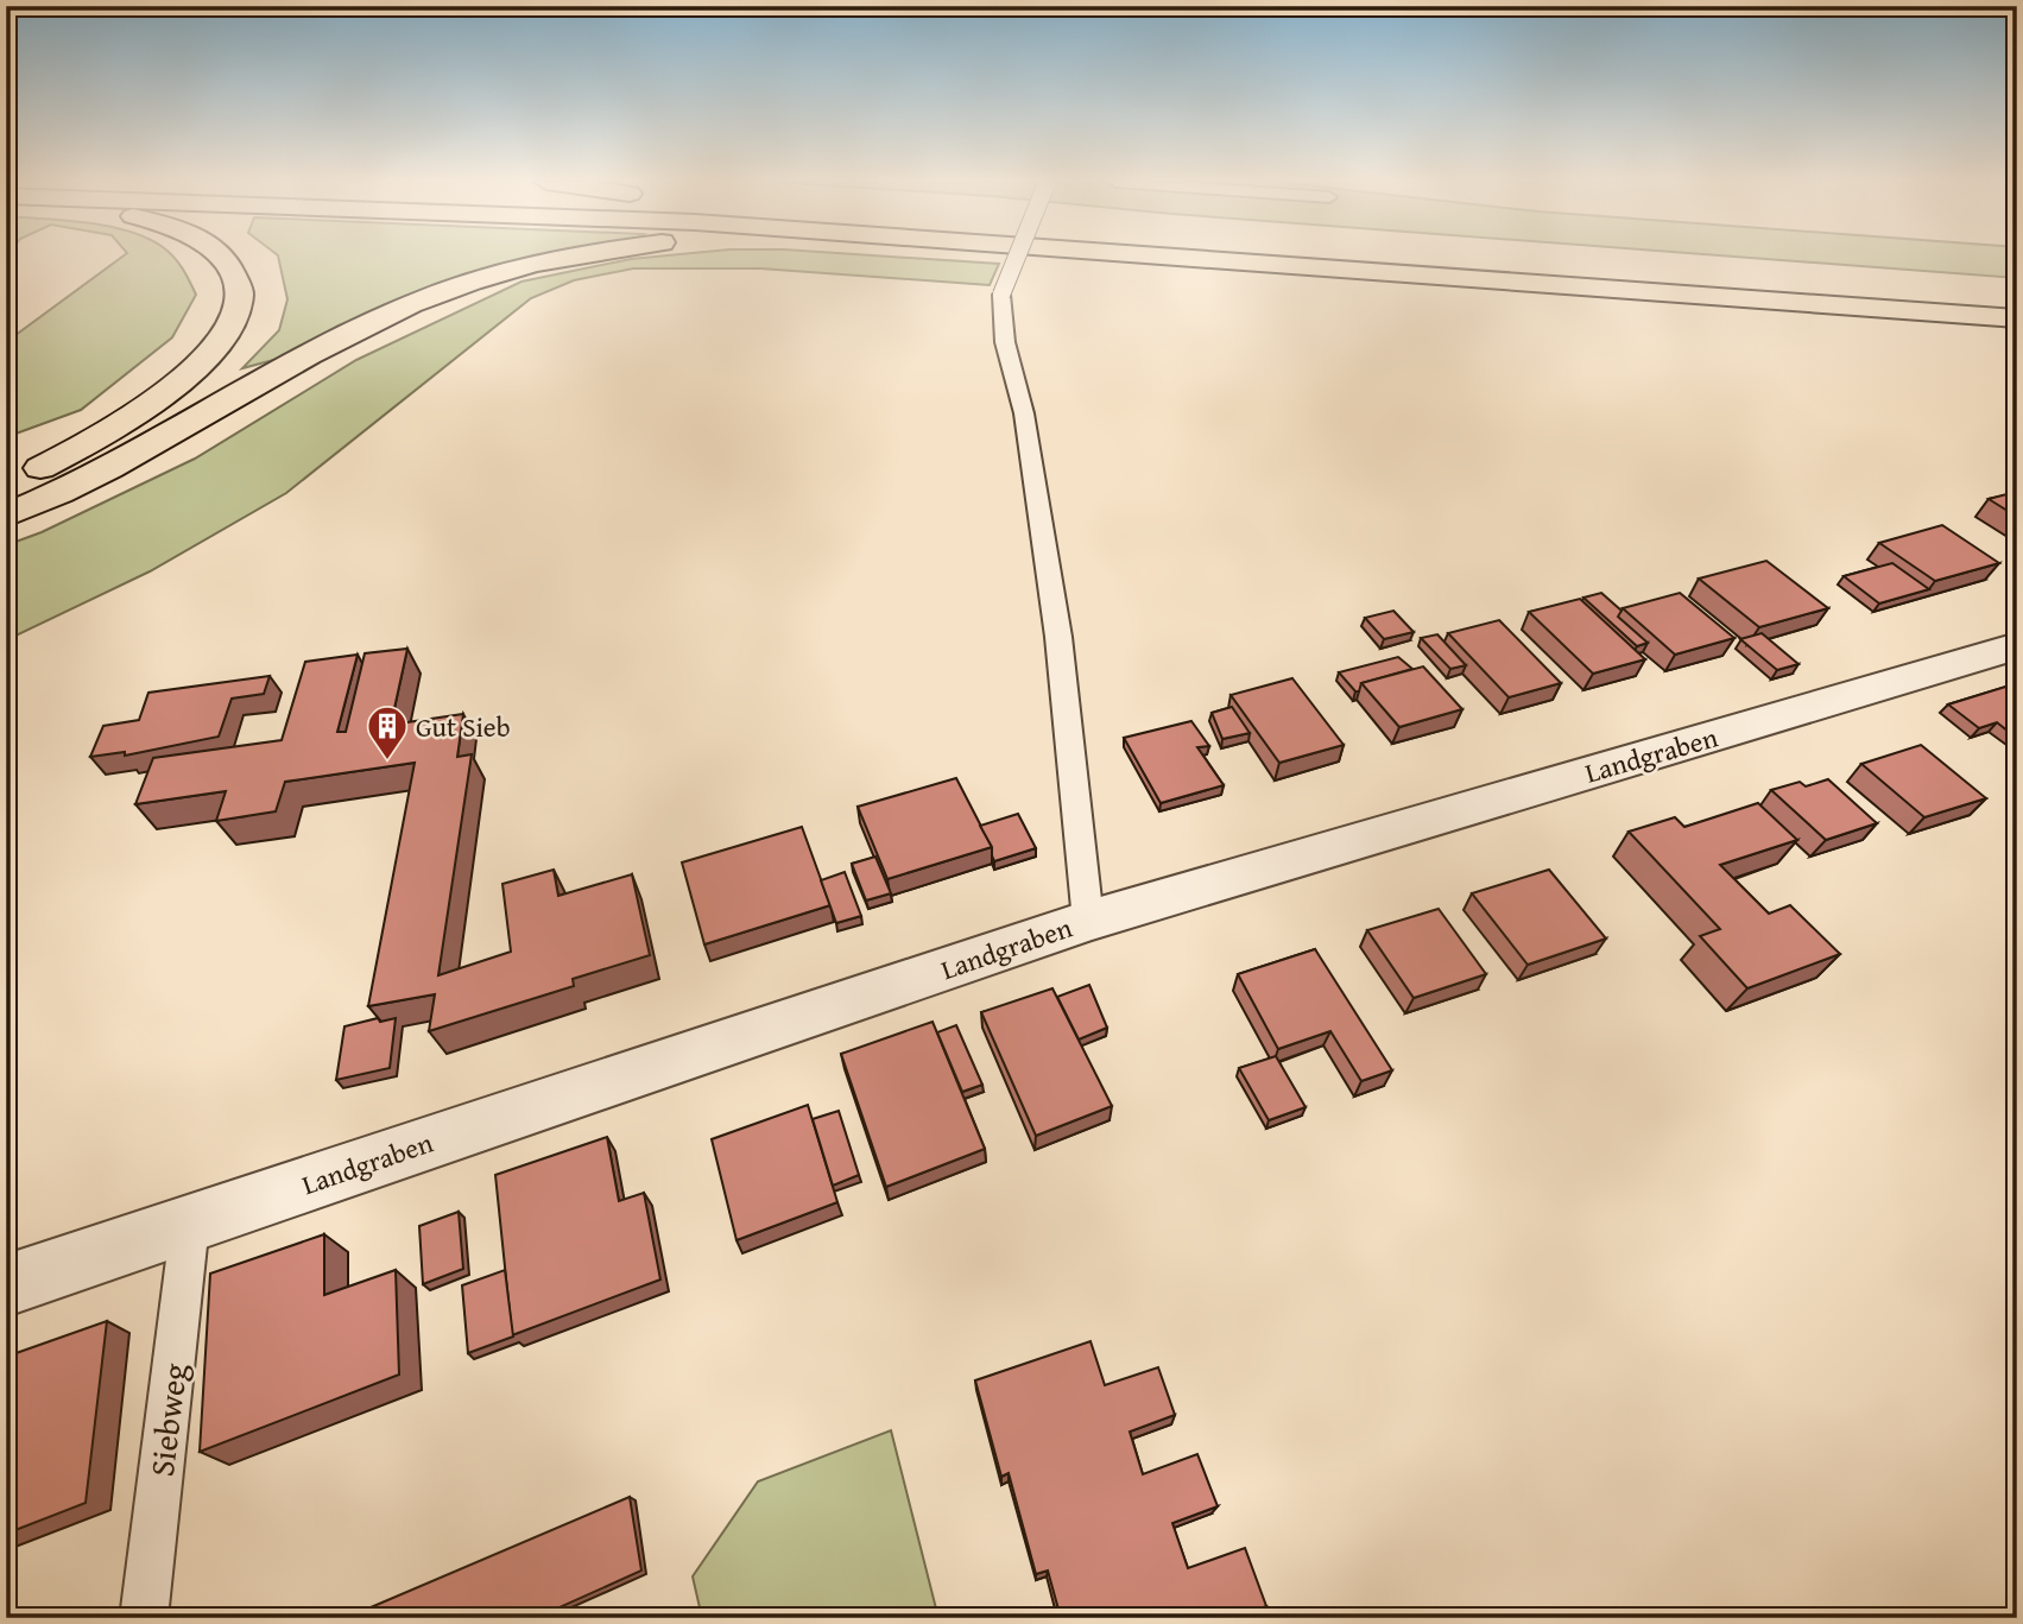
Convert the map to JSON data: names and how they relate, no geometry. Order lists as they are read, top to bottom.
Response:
{
  "streets": {
    "street": ["Landgraben"],
    "lane": ["Siebweg"]
  },
  "crossings": [
    ["Landgraben", "Siebweg"]
  ],
  "places": {
    "building": ["Gut Sieb"]
  }
}
